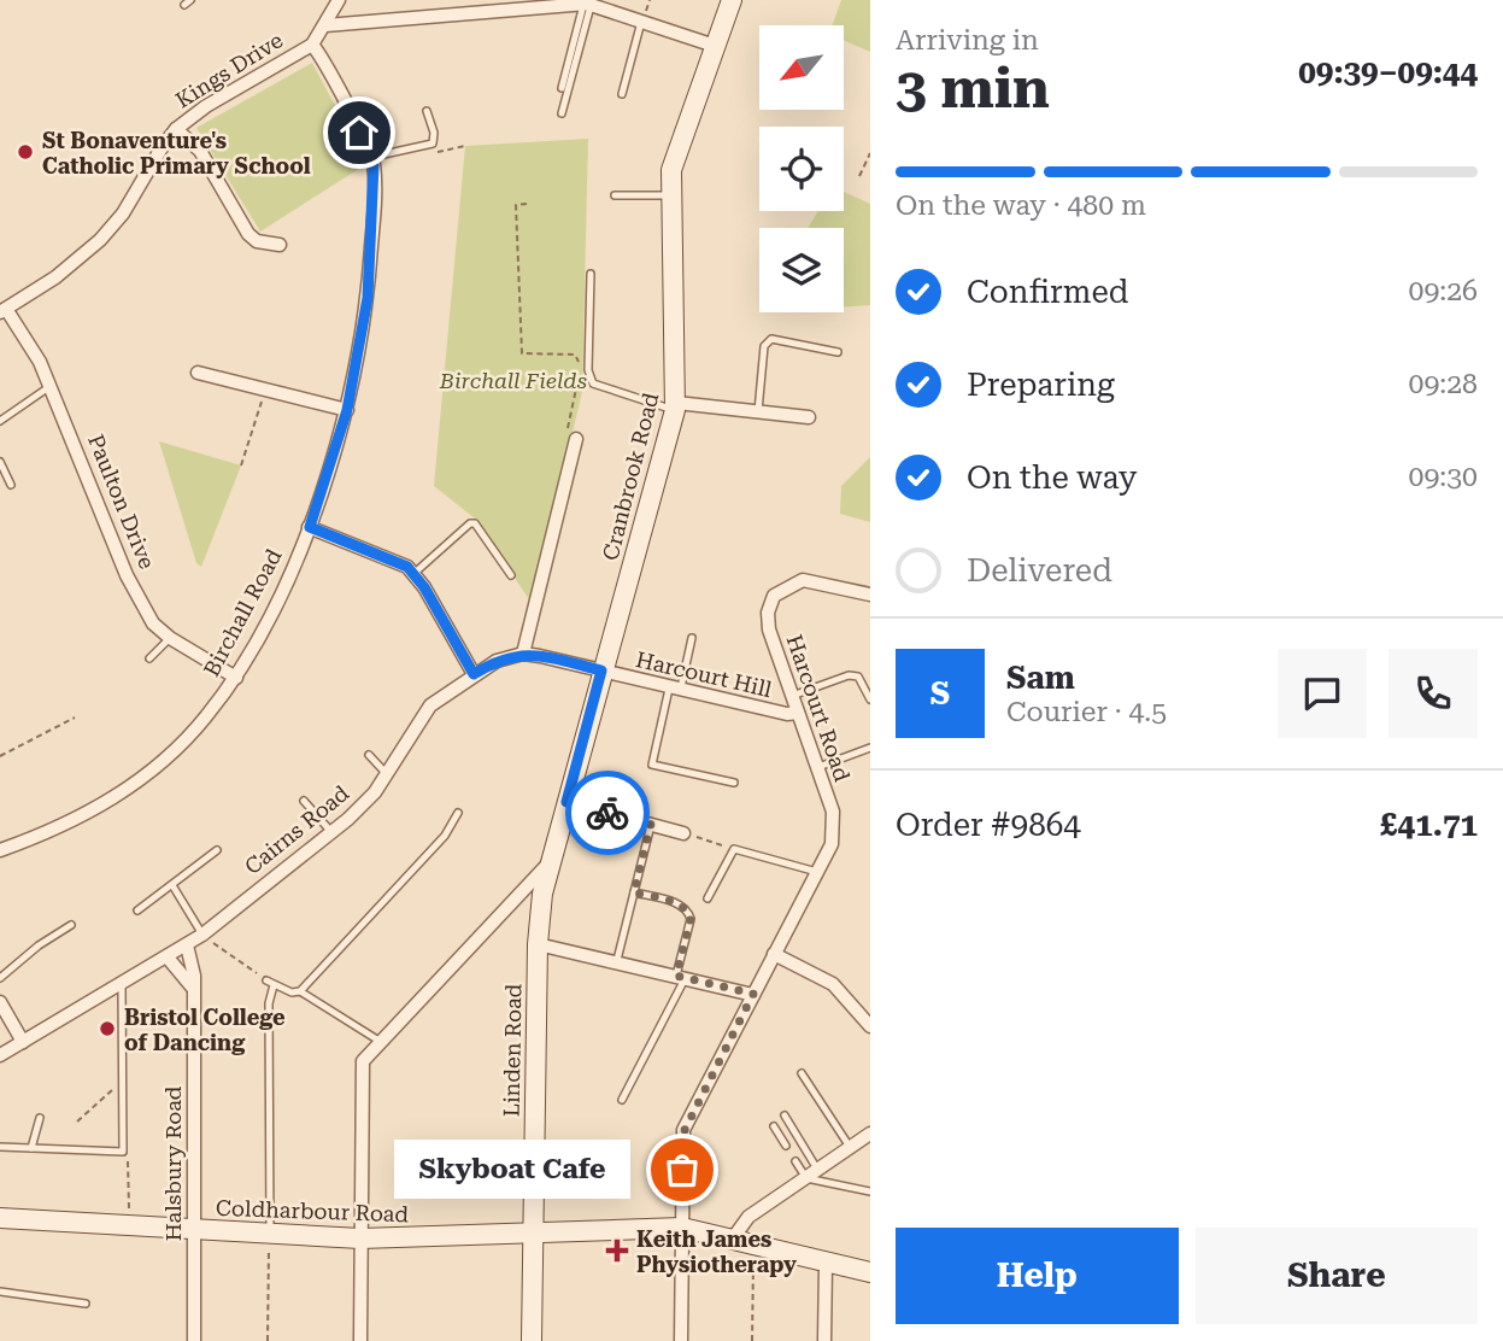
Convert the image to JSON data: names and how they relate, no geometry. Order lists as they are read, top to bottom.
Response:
{
  "streets": {
    "main road": ["Cranbrook Road", "Linden Road", "Coldharbour Road"],
    "street": [
      "Kings Drive",
      "Paulton Drive",
      "Birchall Road",
      "Harcourt Hill",
      "Harcourt Road",
      "Cairns Road",
      "Halsbury Road"
    ]
  },
  "crossings": [
    ["Kings Drive", "Paulton Drive"],
    ["Kings Drive", "Birchall Road"],
    ["Cranbrook Road", "Harcourt Hill"],
    ["Cranbrook Road", "Linden Road"],
    ["Paulton Drive", "Birchall Road"],
    ["Harcourt Hill", "Harcourt Road"],
    ["Harcourt Road", "Coldharbour Road"],
    ["Cairns Road", "Halsbury Road"],
    ["Linden Road", "Coldharbour Road"],
    ["Halsbury Road", "Coldharbour Road"]
  ],
  "parks": ["Birchall Fields"],
  "places": {
    "other": ["St Bonaventure's Catholic Primary School", "Bristol College of Dancing", "Skyboat Cafe"],
    "health": ["Keith James Physiotherapy"]
  },
  "north": "bottom left",
  "page": {
    "heading": ["3 min", "Arriving in", "09:39–09:44"],
    "panel": [
      "Sam",
      "Courier · 4.5",
      "Order #9864",
      "£41.71"
    ],
    "bar": "On the way · 480 m",
    "list": [
      ["Confirmed", "09:26"],
      ["Preparing", "09:28"],
      ["On the way", "09:30"],
      "Delivered"
    ],
    "round": "S",
    "bubble": "Skyboat Cafe",
    "buttons": ["Help", "Share"]
  }
}
